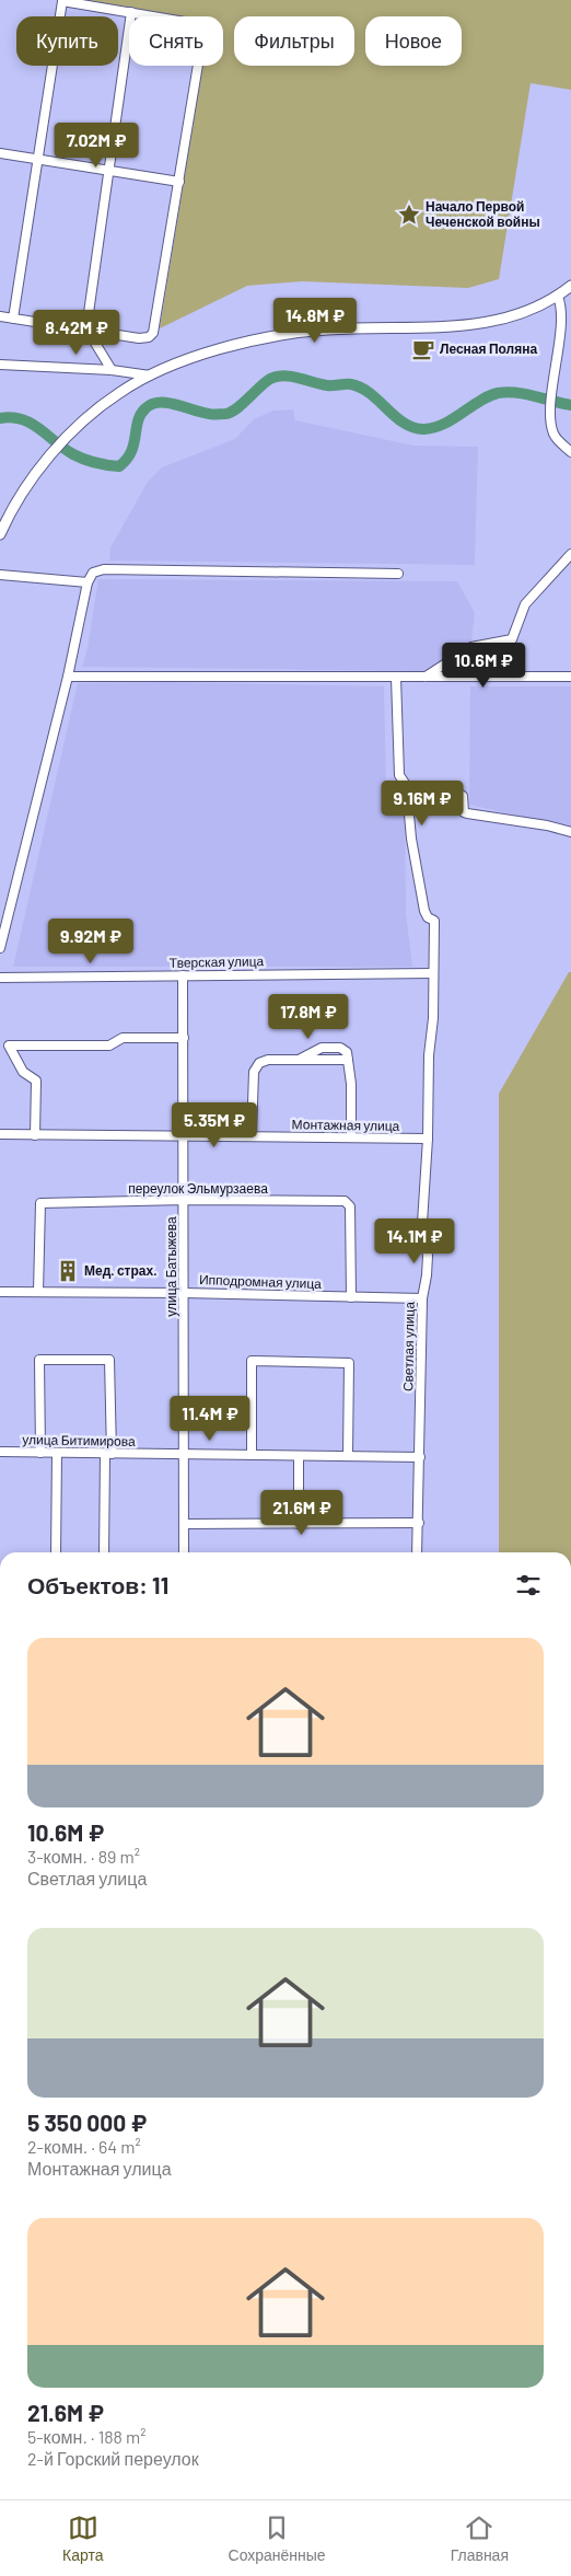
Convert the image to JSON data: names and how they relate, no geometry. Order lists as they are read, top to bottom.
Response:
{
  "streets": {
    "street": [
      "Тверская улица",
      "Монтажная улица",
      "переулок Эльмурзаева",
      "улица Батыжева",
      "Ипподромная улица",
      "Светлая улица",
      "улица Битимирова"
    ]
  },
  "crossings": [
    ["Тверская улица", "улица Батыжева"],
    ["Тверская улица", "Светлая улица"],
    ["Монтажная улица", "улица Батыжева"],
    ["Монтажная улица", "Светлая улица"],
    ["переулок Эльмурзаева", "улица Батыжева"],
    ["переулок Эльмурзаева", "Ипподромная улица"],
    ["улица Батыжева", "Ипподромная улица"],
    ["улица Батыжева", "улица Битимирова"],
    ["Ипподромная улица", "Светлая улица"],
    ["Светлая улица", "улица Битимирова"]
  ],
  "places": {
    "place": ["Начало Первой Чеченской войны"],
    "cafe": ["Лесная Поляна"],
    "building": ["Мед. страх."]
  },
  "page": {
    "chip": [
      "Купить",
      "Снять",
      "Фильтры",
      "Новое"
    ],
    "price": [
      "7.02M ₽",
      "14.8M ₽",
      "8.42M ₽",
      "10.6M ₽",
      "9.16M ₽",
      "9.92M ₽",
      "17.8M ₽",
      "5.35M ₽",
      "14.1M ₽",
      "11.4M ₽",
      "21.6M ₽"
    ],
    "heading": "Объектов: 11",
    "list": [
      {
        "name": "10.6M ₽",
        "note": "3-комн. · 89 m² · Светлая улица"
      },
      {
        "name": "5 350 000 ₽",
        "note": "2-комн. · 64 m² · Монтажная улица"
      },
      {
        "name": "21.6M ₽",
        "note": "5-комн. · 188 m² · 2-й Горский переулок"
      }
    ],
    "tabs": ["Карта", "Сохранённые", "Главная"]
  }
}
